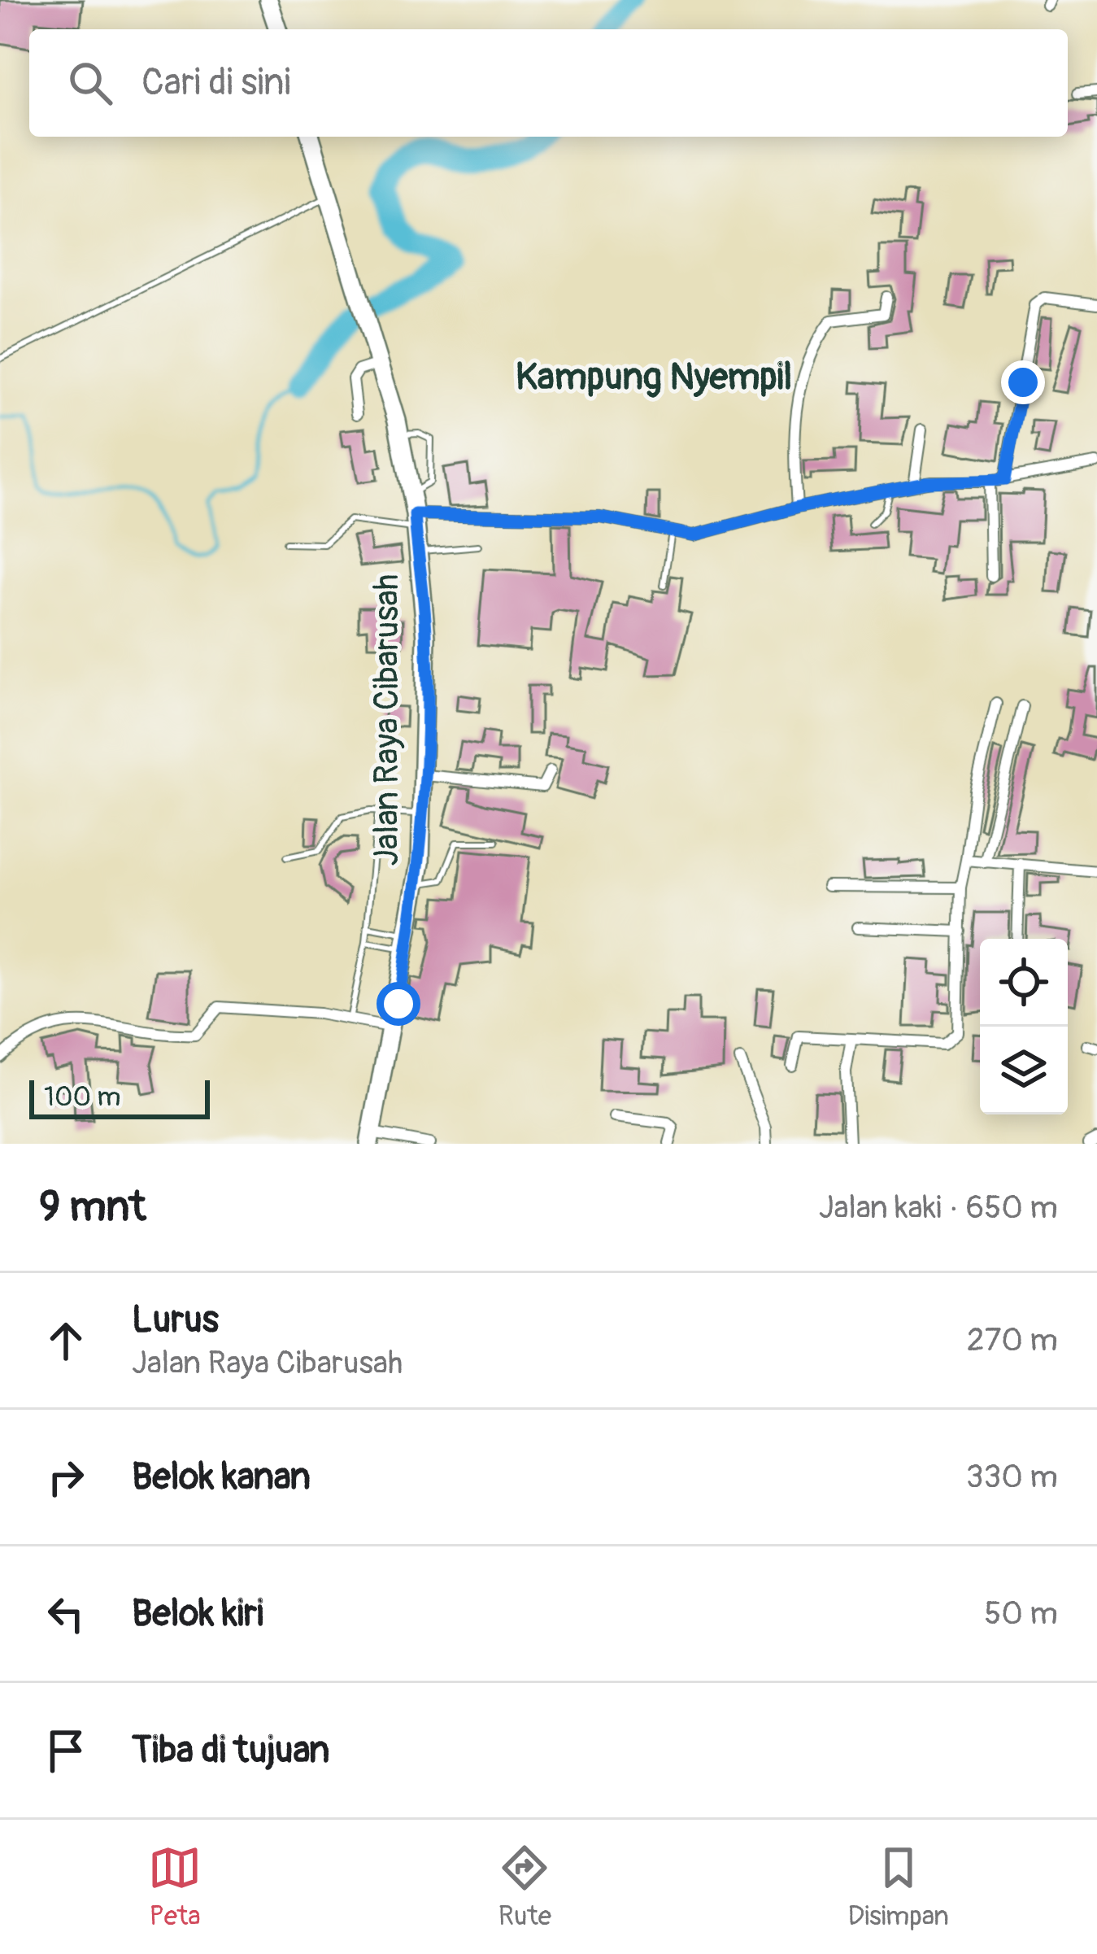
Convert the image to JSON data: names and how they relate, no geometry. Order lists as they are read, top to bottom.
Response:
{
  "streets": {
    "main road": ["Jalan Raya Cibarusah"]
  },
  "districts": ["Kampung Nyempil"],
  "scale_bar": "100 m",
  "page": {
    "search": "Cari di sini",
    "scale": "100 m",
    "heading": ["9 mnt", "Jalan kaki · 650 m"],
    "list": [
      ["Lurus", "Jalan Raya Cibarusah", "270 m"],
      ["Belok kanan", "330 m"],
      ["Belok kiri", "50 m"],
      "Tiba di tujuan"
    ],
    "nav": ["Peta", "Rute", "Disimpan"]
  }
}
